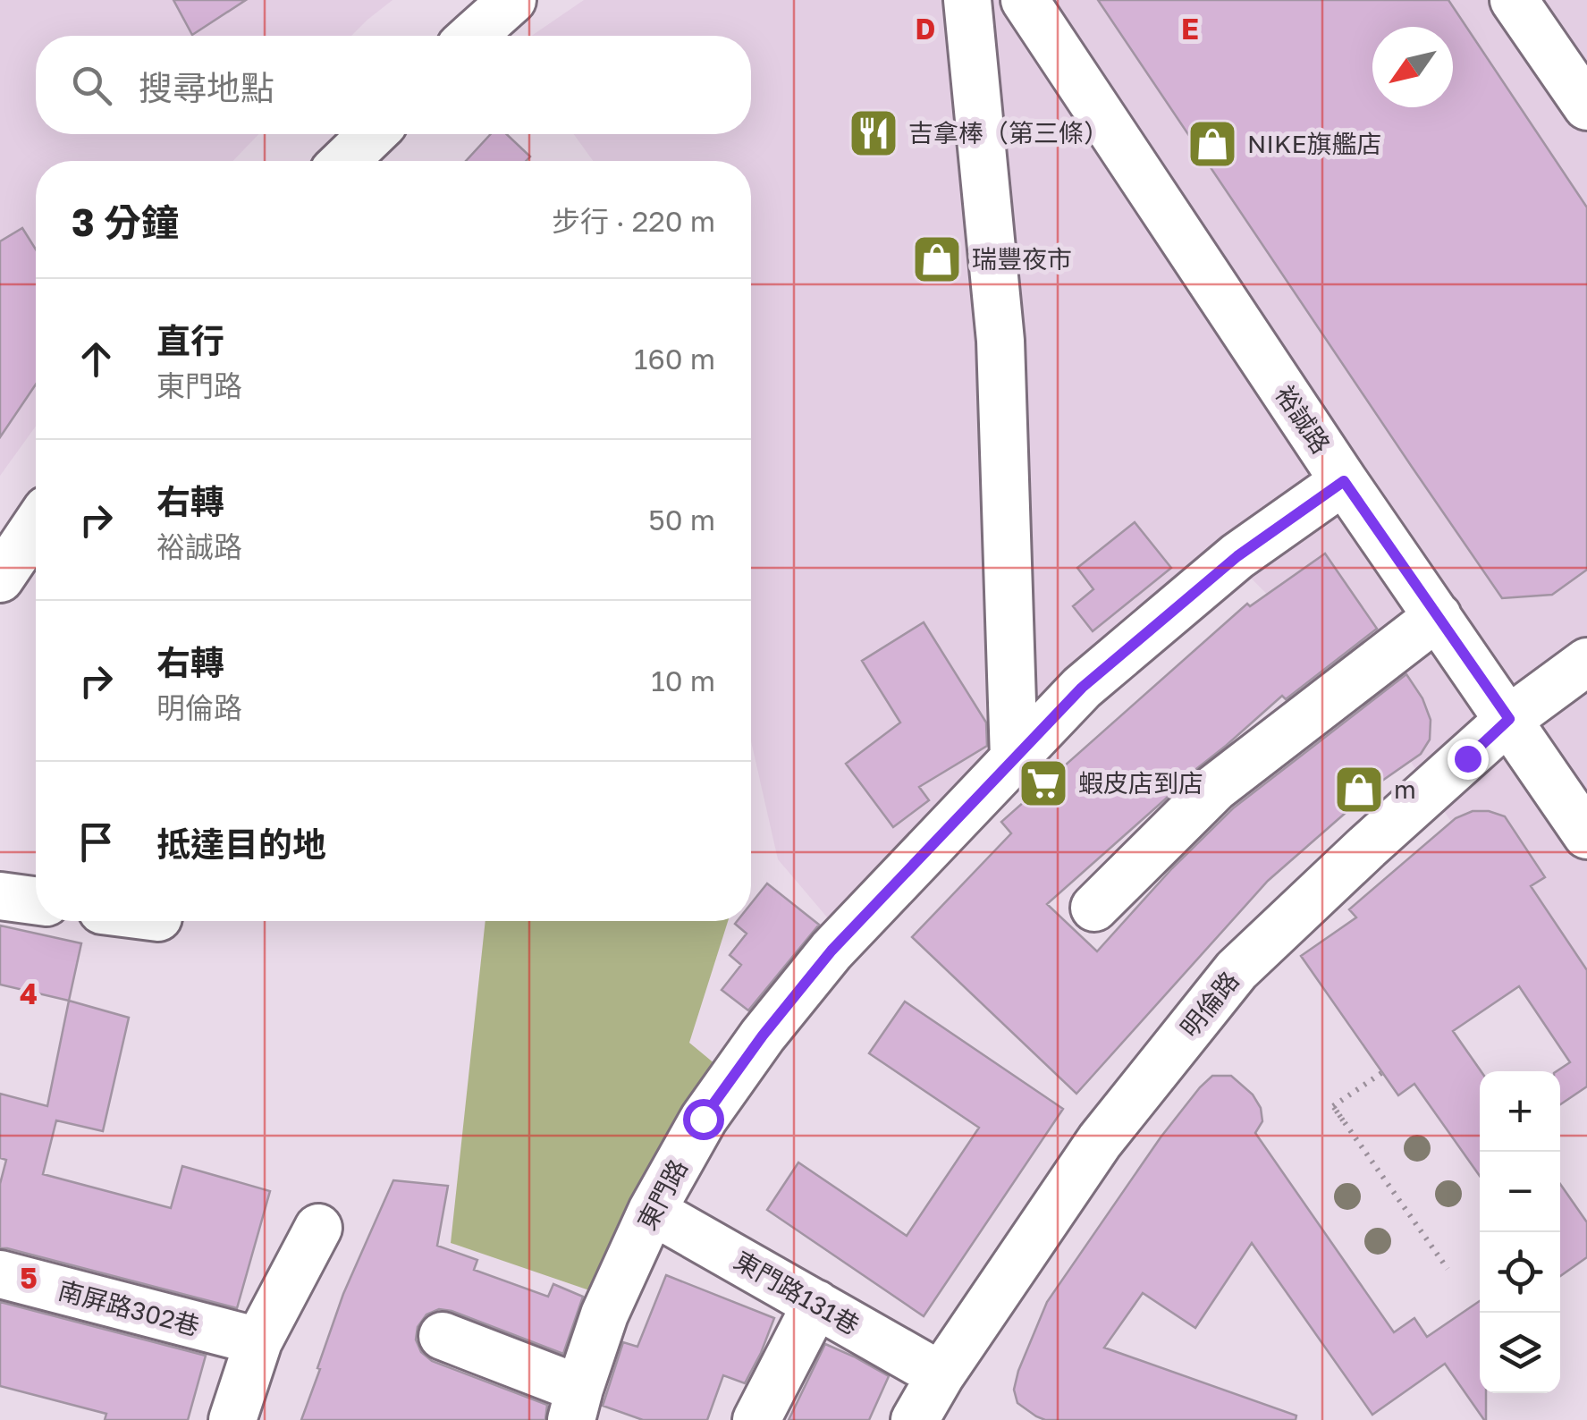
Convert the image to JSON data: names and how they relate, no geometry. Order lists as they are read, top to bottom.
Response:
{
  "streets": {
    "street": [
      "裕誠路",
      "明倫路",
      "東門路",
      "東門路131巷",
      "南屏路302巷"
    ]
  },
  "crossings": [
    ["裕誠路", "明倫路"],
    ["裕誠路", "東門路"],
    ["明倫路", "東門路131巷"],
    ["東門路", "東門路131巷"]
  ],
  "places": {
    "restaurant": ["吉拿棒（第三條）"],
    "shop": ["NIKE旗艦店", "瑞豐夜市", "m"],
    "supermarket": ["蝦皮店到店"]
  },
  "north": "bottom left",
  "page": {
    "search": "搜尋地點",
    "heading": ["3 分鐘", "步行 · 220 m"],
    "list": [
      ["直行", "東門路", "160 m"],
      ["右轉", "裕誠路", "50 m"],
      ["右轉", "明倫路", "10 m"],
      "抵達目的地"
    ],
    "map_buttons": ["+", "−"]
  },
  "grid": {
    "columns": ["D", "E"],
    "rows": ["4", "5"]
  }
}
